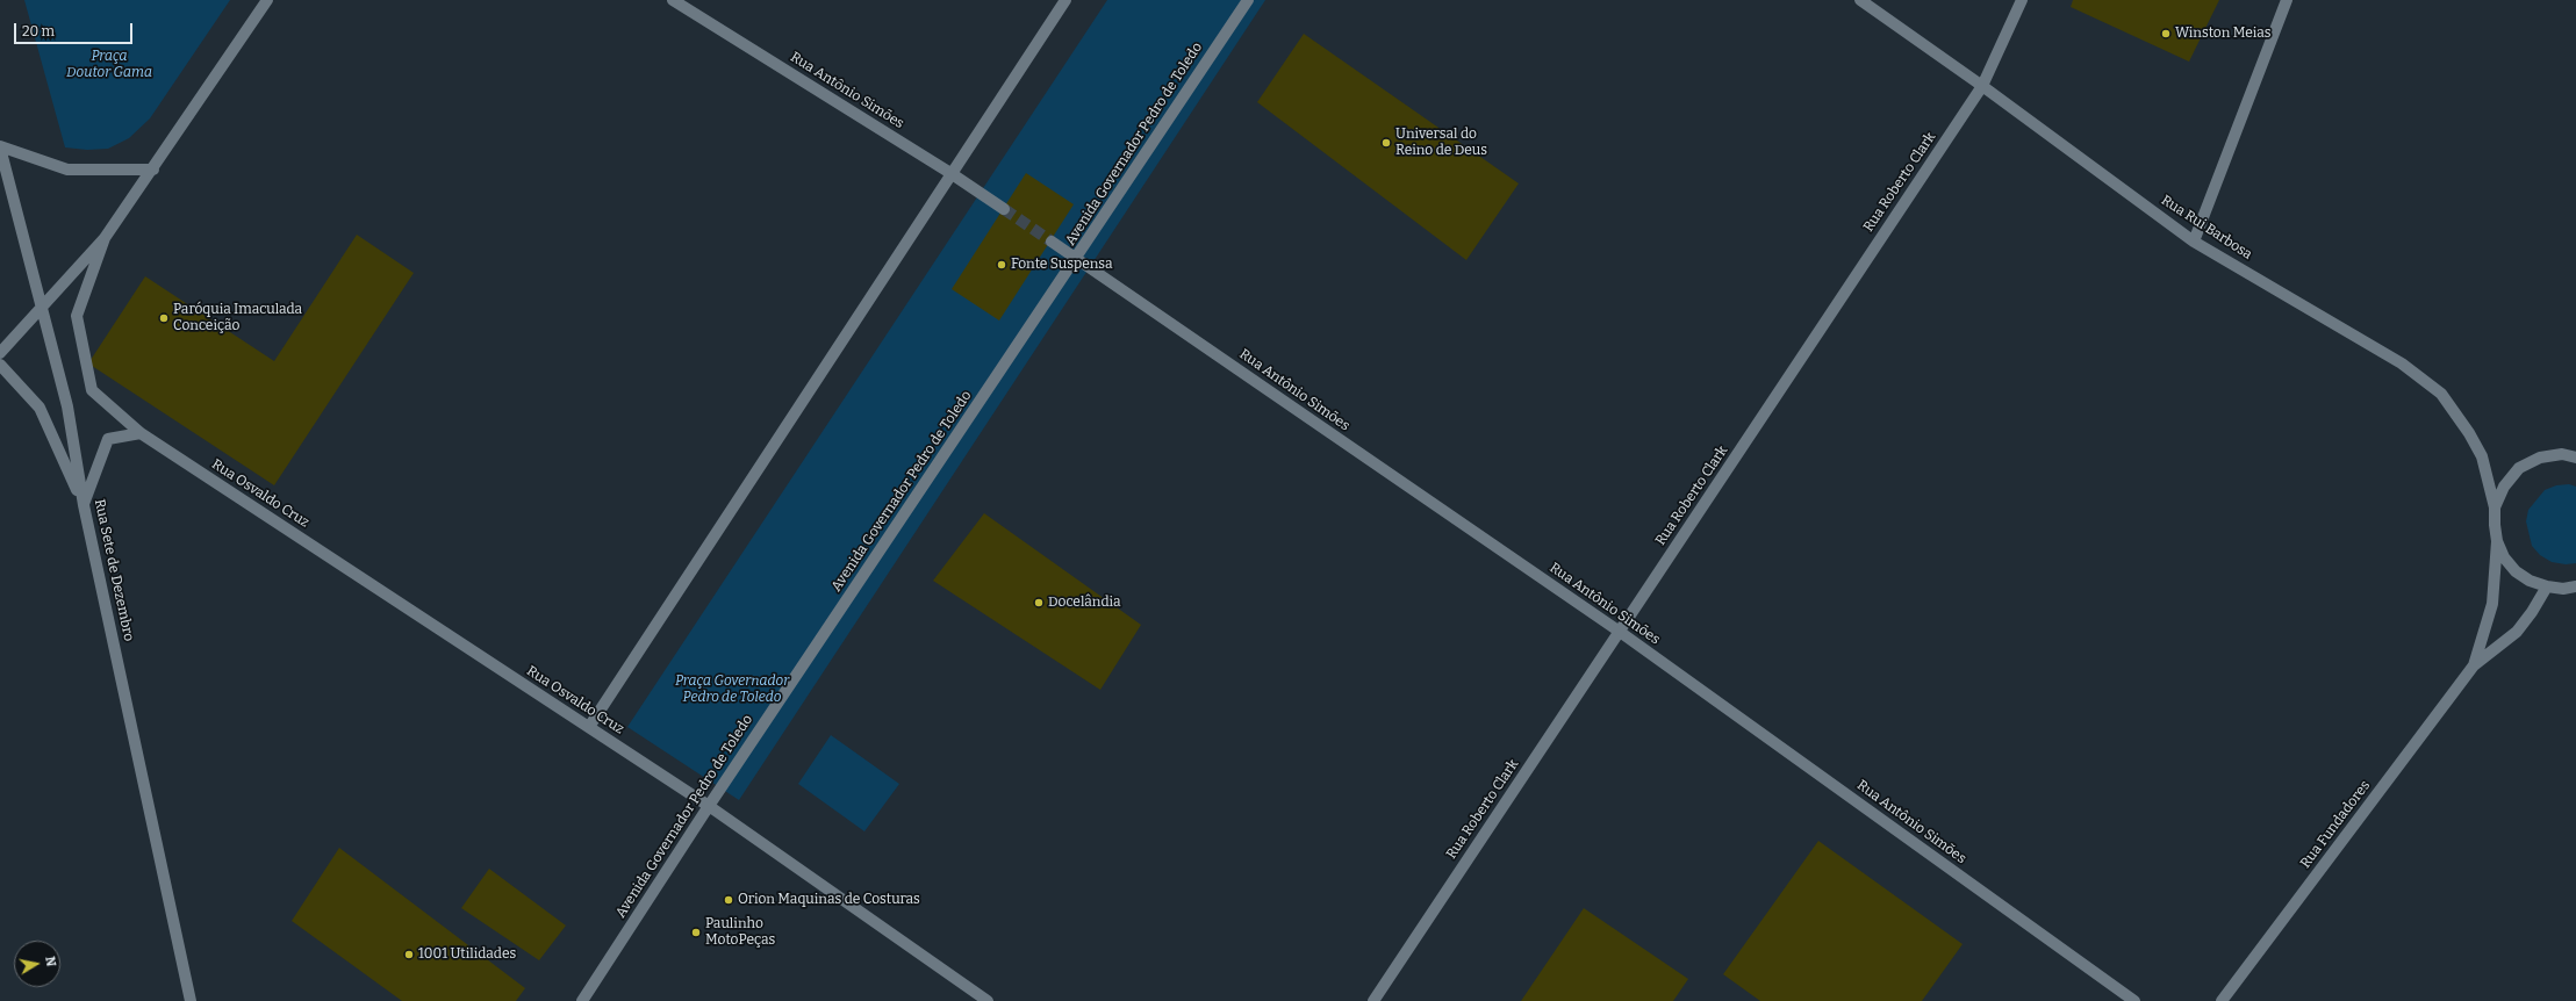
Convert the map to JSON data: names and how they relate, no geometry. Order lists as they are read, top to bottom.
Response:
{
  "streets": {
    "street": [
      "Rua Antônio Simões",
      "Avenida Governador Pedro de Toledo",
      "Rua Roberto Clark",
      "Rua Rui Barbosa",
      "Rua Osvaldo Cruz",
      "Rua Sete de Dezembro",
      "Rua Fundadores"
    ]
  },
  "crossings": [
    ["Rua Antônio Simões", "Avenida Governador Pedro de Toledo"],
    ["Rua Antônio Simões", "Rua Roberto Clark"],
    ["Avenida Governador Pedro de Toledo", "Rua Osvaldo Cruz"],
    ["Rua Roberto Clark", "Rua Rui Barbosa"]
  ],
  "parks": ["Praça Doutor Gama", "Praça Governador Pedro de Toledo"],
  "places": [
    "Winston Meias",
    "Universal do Reino de Deus",
    "Fonte Suspensa",
    "Paróquia Imaculada Conceição",
    "Docelândia",
    "Orion Maquinas de Costuras",
    "Paulinho MotoPeças",
    "1001 Utilidades"
  ],
  "scale_bar": "20 m",
  "north": "right"
}
